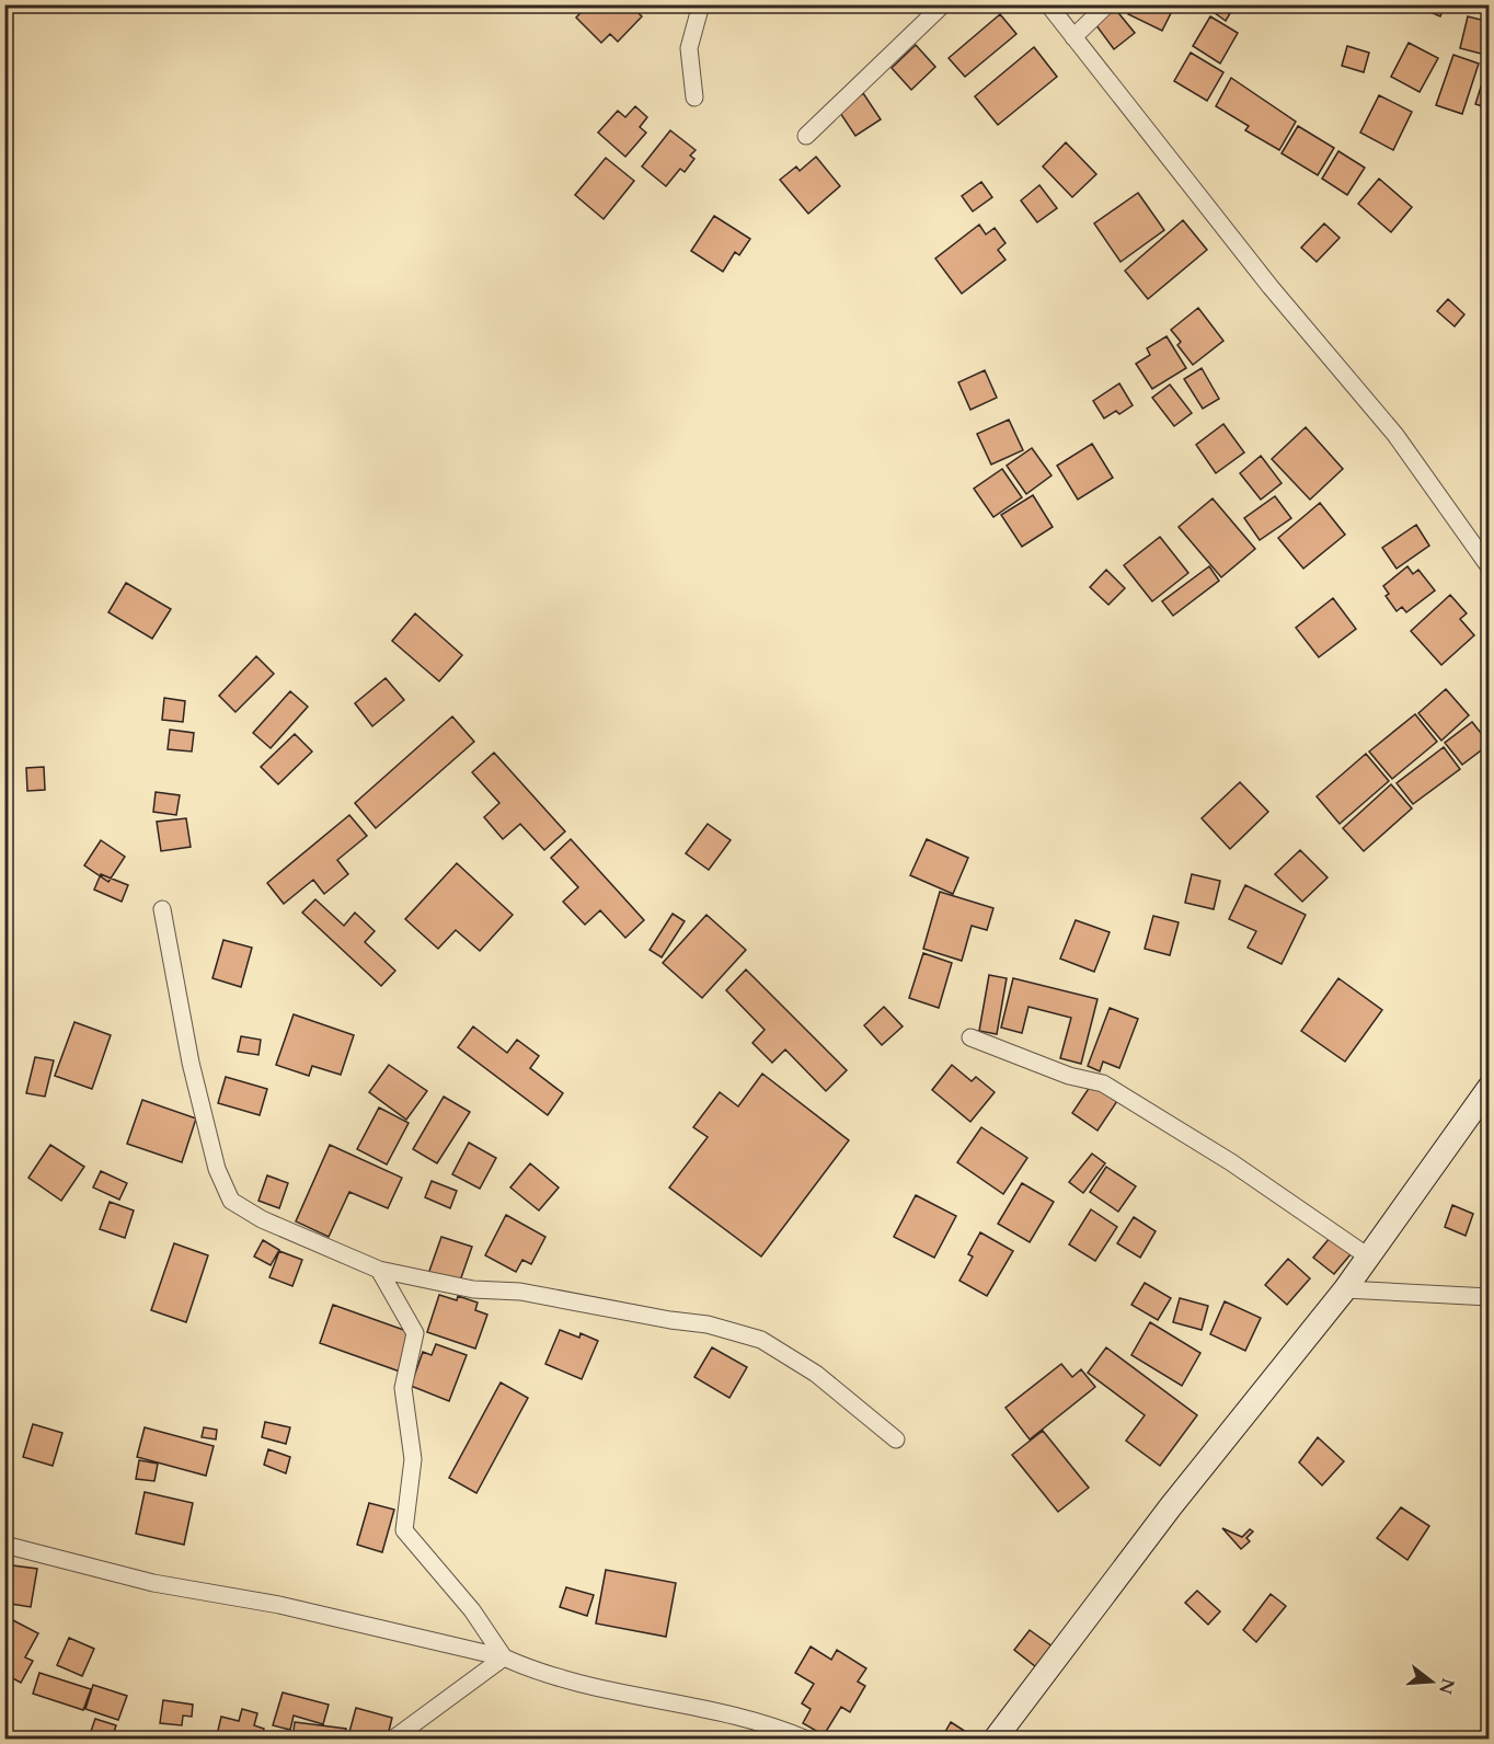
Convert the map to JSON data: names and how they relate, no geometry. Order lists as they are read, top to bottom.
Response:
{
  "north": "right"
}
